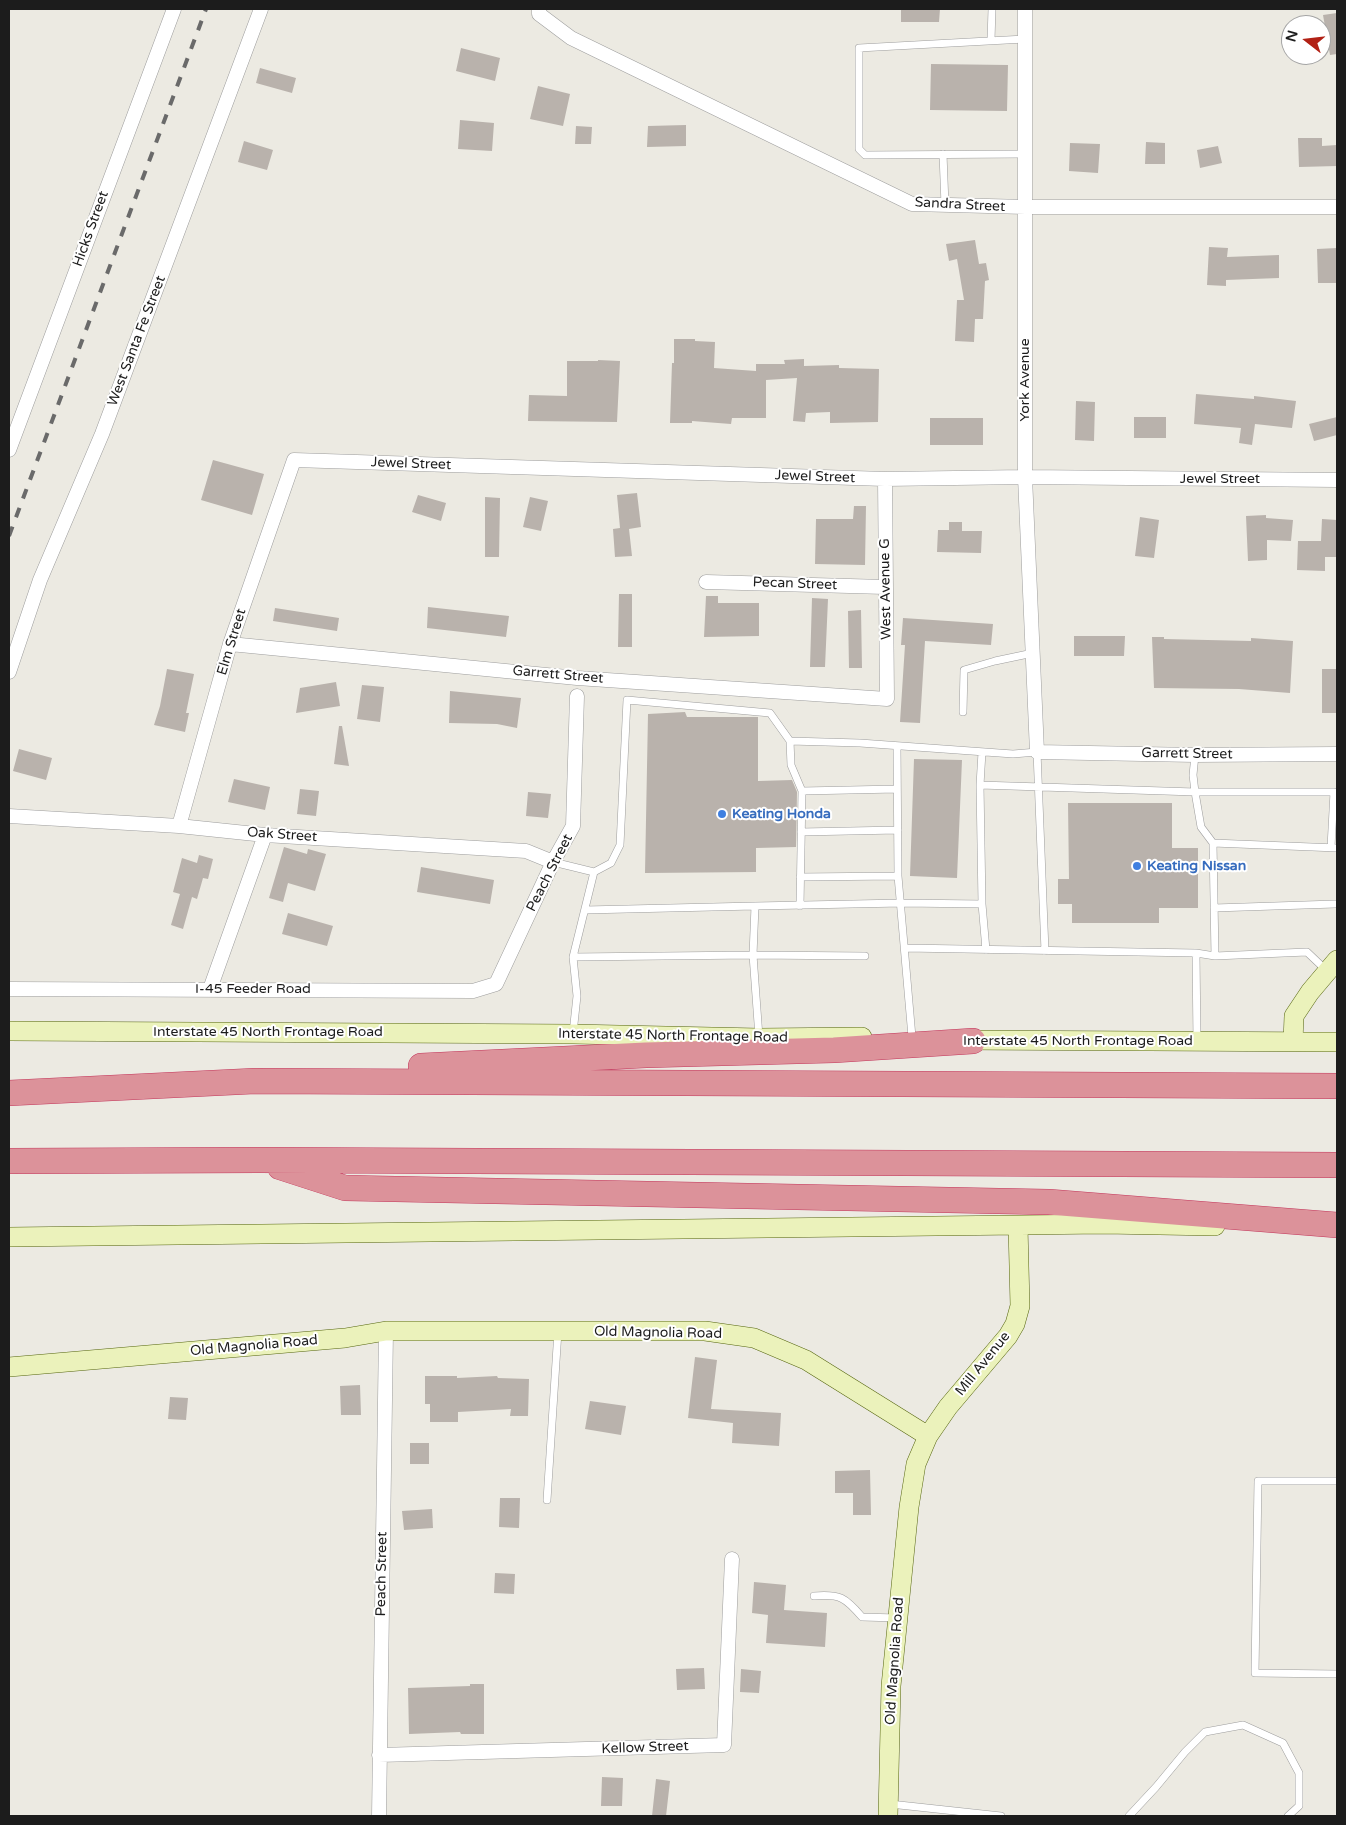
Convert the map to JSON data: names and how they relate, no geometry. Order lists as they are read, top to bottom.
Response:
{
  "streets": {
    "main road": ["Interstate 45 North Frontage Road", "Old Magnolia Road", "Mill Avenue"],
    "street": [
      "Sandra Street",
      "Hicks Street",
      "West Santa Fe Street",
      "York Avenue",
      "Jewel Street",
      "Pecan Street",
      "West Avenue G",
      "Elm Street",
      "Garrett Street",
      "Oak Street",
      "Peach Street",
      "I-45 Feeder Road",
      "Kellow Street"
    ]
  },
  "crossings": [
    ["Sandra Street", "York Avenue"],
    ["York Avenue", "Jewel Street"],
    ["York Avenue", "Garrett Street"],
    ["Jewel Street", "West Avenue G"],
    ["Jewel Street", "Elm Street"],
    ["Pecan Street", "West Avenue G"],
    ["West Avenue G", "Garrett Street"],
    ["Elm Street", "Garrett Street"],
    ["Elm Street", "Oak Street"],
    ["Oak Street", "Peach Street"],
    ["Peach Street", "I-45 Feeder Road"],
    ["Peach Street", "Old Magnolia Road"],
    ["Peach Street", "Kellow Street"],
    ["Old Magnolia Road", "Mill Avenue"]
  ],
  "places": ["Keating Honda", "Keating Nissan"],
  "north": "left"
}
